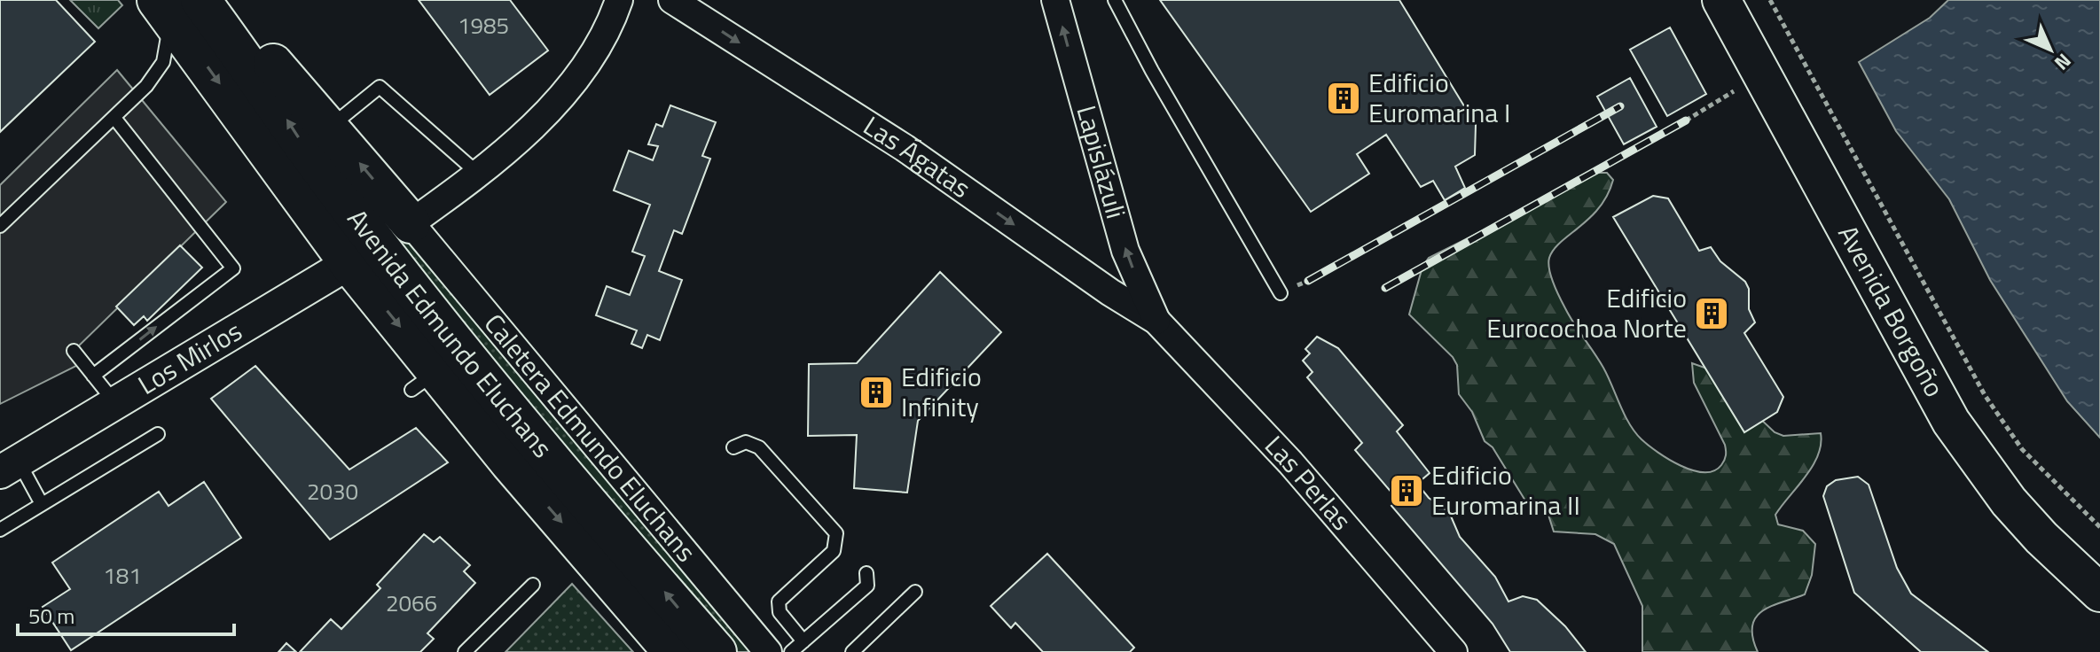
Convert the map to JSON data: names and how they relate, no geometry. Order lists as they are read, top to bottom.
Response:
{
  "streets": {
    "main road": ["Avenida Borgoño", "Avenida Edmundo Eluchans"],
    "street": [
      "Las Ágatas",
      "Lapislázuli",
      "Los Mirlos",
      "Caletera Edmundo Eluchans",
      "Las Perlas"
    ]
  },
  "crossings": [
    ["Las Ágatas", "Lapislázuli"],
    ["Las Ágatas", "Las Perlas"],
    ["Lapislázuli", "Las Perlas"],
    ["Avenida Edmundo Eluchans", "Los Mirlos"],
    ["Avenida Edmundo Eluchans", "Caletera Edmundo Eluchans"],
    ["Los Mirlos", "Caletera Edmundo Eluchans"]
  ],
  "one_way": ["Las Ágatas", "Lapislázuli"],
  "places": {
    "building": [
      "Edificio Euromarina I",
      "Edificio Eurocochoa Norte",
      "Edificio Infinity",
      "Edificio Euromarina II"
    ]
  },
  "house_numbers": [
    "1985",
    "2030",
    "181",
    "2066"
  ],
  "scale_bar": "50 m",
  "north": "bottom right"
}
